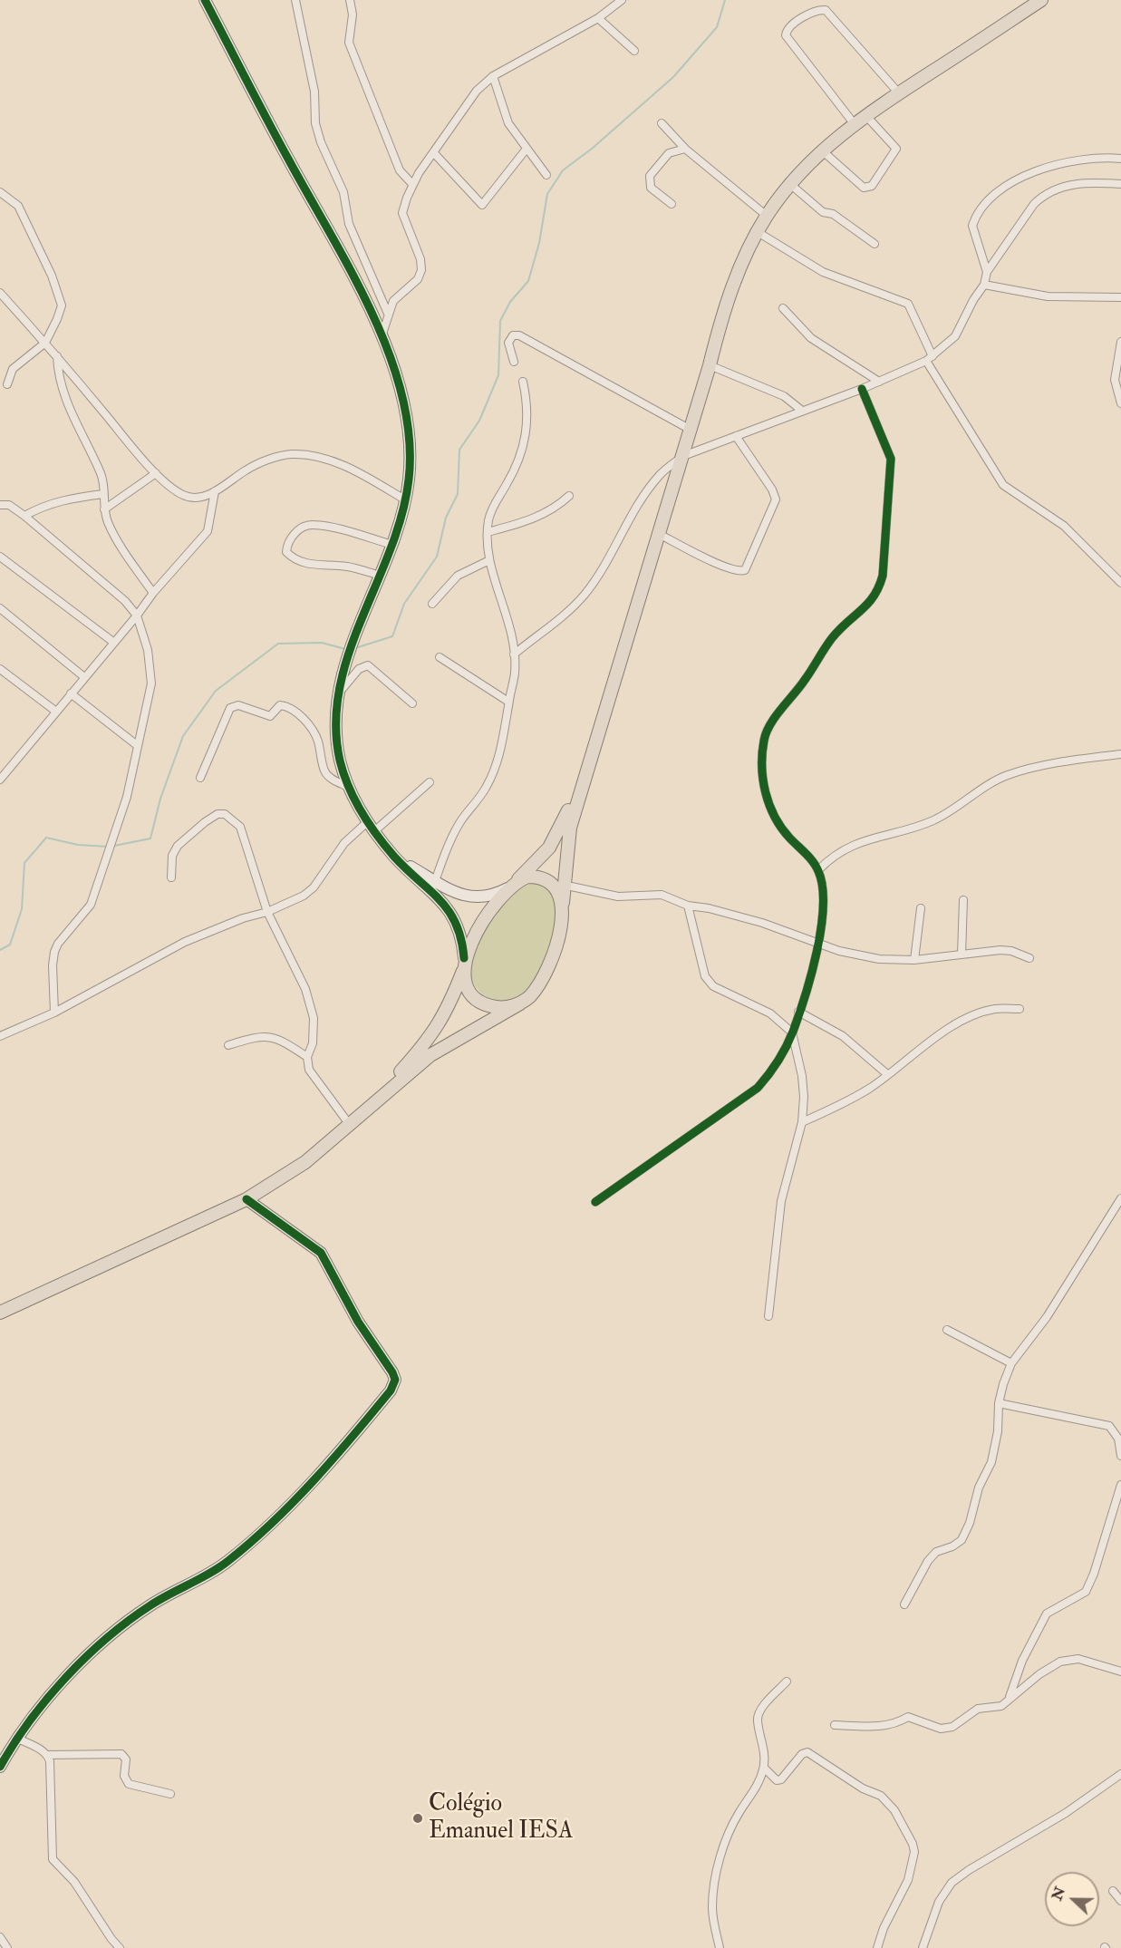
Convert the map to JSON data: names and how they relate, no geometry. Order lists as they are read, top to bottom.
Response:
{
  "places": ["Colégio Emanuel IESA"],
  "north": "left"
}
